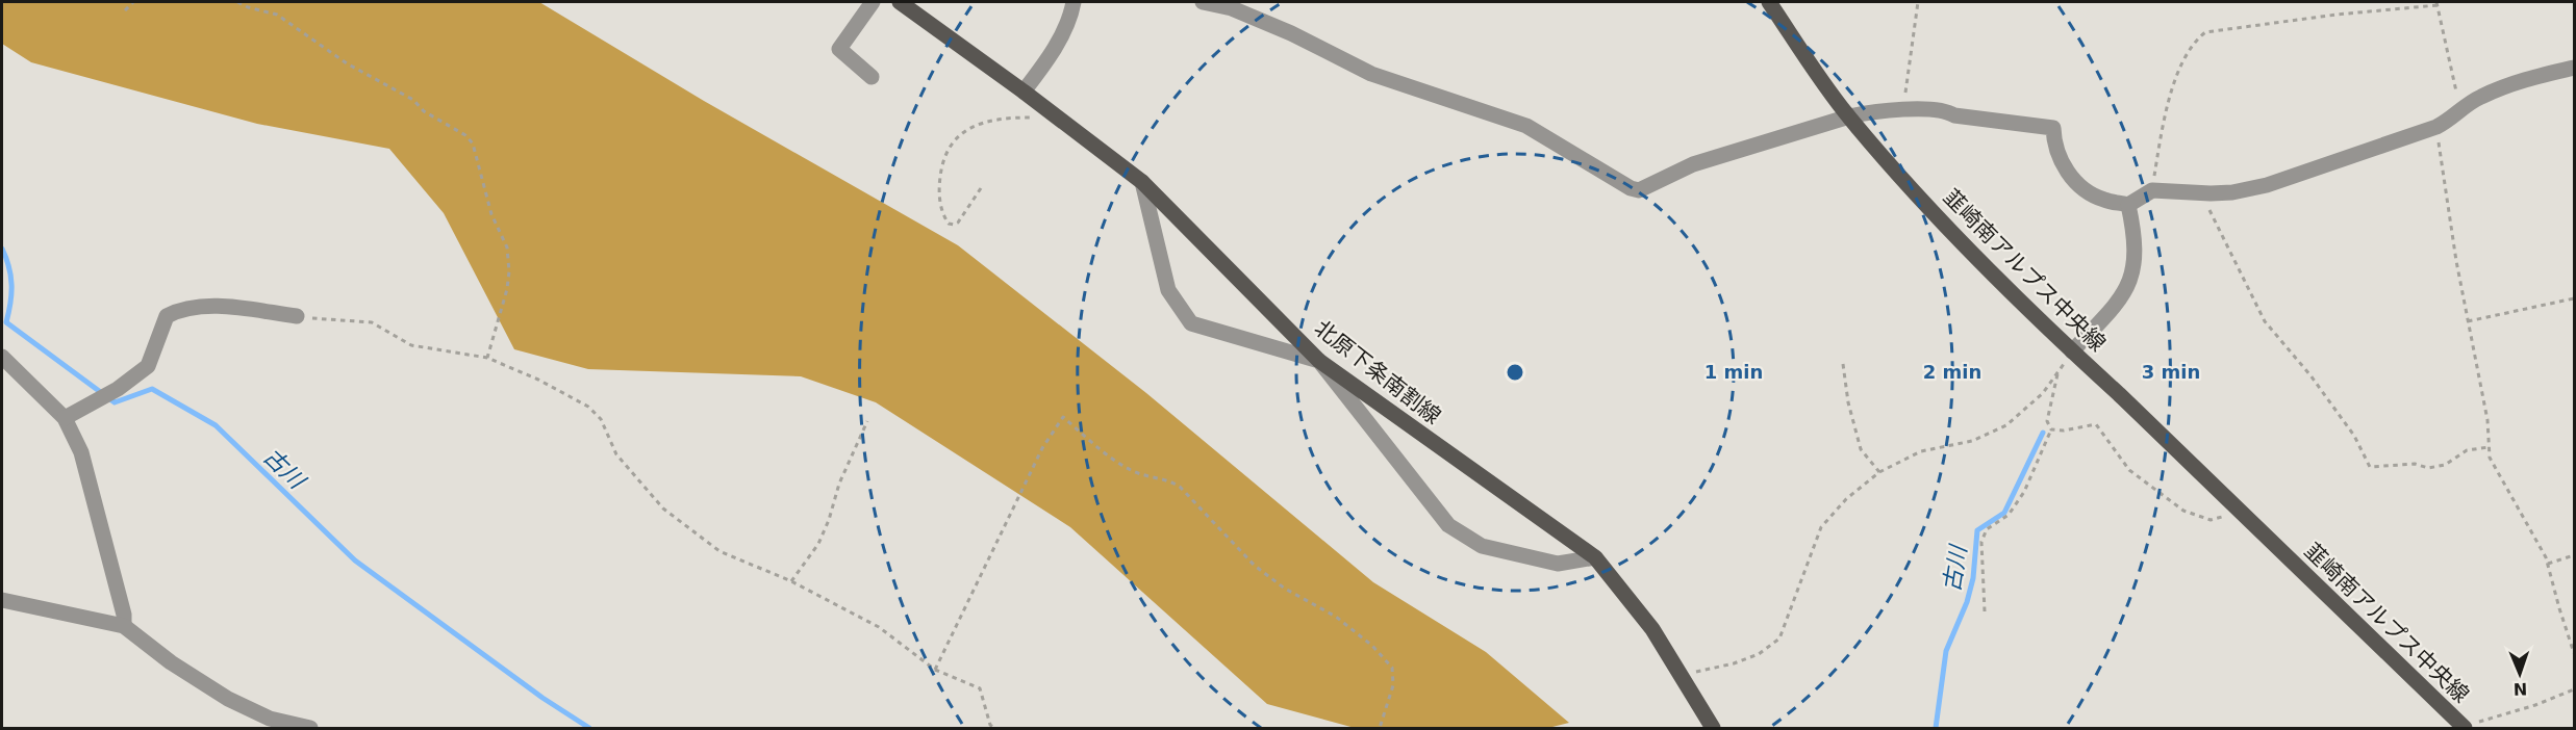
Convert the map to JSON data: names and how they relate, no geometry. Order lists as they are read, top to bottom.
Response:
{
  "streets": {
    "main road": ["韮崎南アルプス中央線", "北原下条南割線"]
  },
  "water": ["古川"],
  "north": "bottom",
  "rings": ["1 min", "2 min", "3 min"]
}
